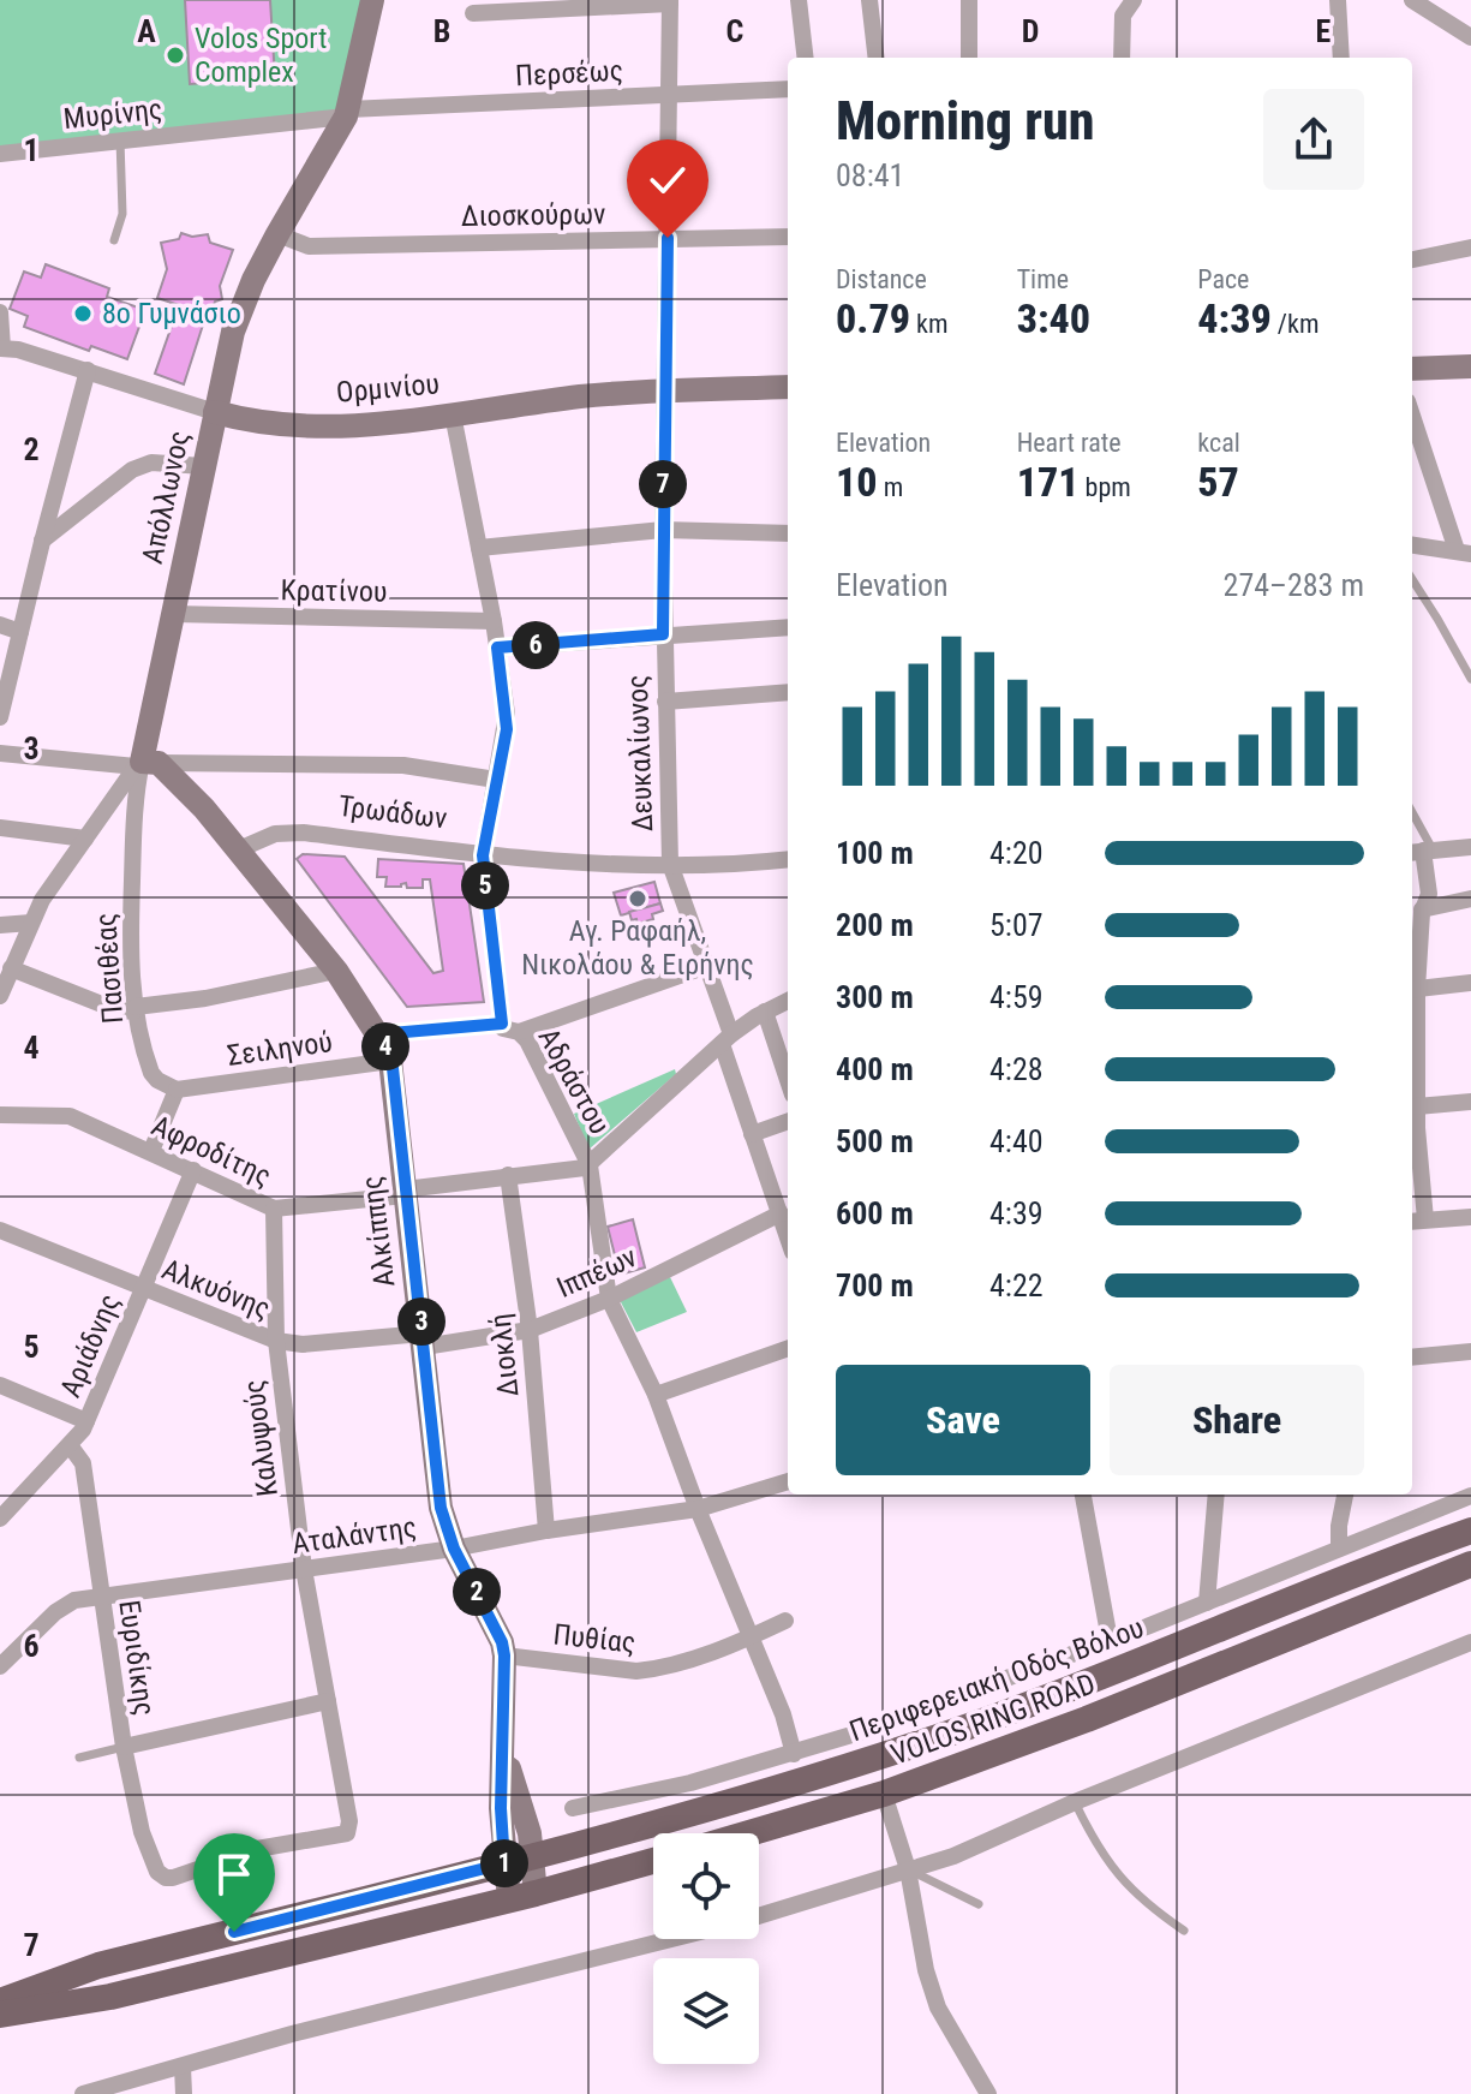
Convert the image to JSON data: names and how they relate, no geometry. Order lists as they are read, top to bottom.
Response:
{
  "streets": {
    "main road": ["Περιφερειακή Οδός Βόλου", "VOLOS RING ROAD"],
    "street": [
      "Περσέως",
      "Μυρίνης",
      "Διοσκούρων",
      "Ορμινίου",
      "Απόλλωνος",
      "Κρατίνου",
      "Δευκαλίωνος",
      "Τρωάδων",
      "Πασιθέας",
      "Σειληνού",
      "Αδράστου",
      "Αφροδίτης",
      "Αλκίππης",
      "Ιππέων",
      "Αλκυόνης",
      "Αριάδνης",
      "Διοκλή",
      "Καλυψούς",
      "Αταλάντης",
      "Πυθίας",
      "Ευριδίκης"
    ]
  },
  "crossings": [
    ["Περσέως", "Μυρίνης"],
    ["Περσέως", "Απόλλωνος"],
    ["Περσέως", "Δευκαλίωνος"],
    ["Μυρίνης", "Απόλλωνος"],
    ["Διοσκούρων", "Απόλλωνος"],
    ["Διοσκούρων", "Δευκαλίωνος"],
    ["Ορμινίου", "Απόλλωνος"],
    ["Ορμινίου", "Δευκαλίωνος"],
    ["Ορμινίου", "Αδράστου"],
    ["Απόλλωνος", "Κρατίνου"],
    ["Απόλλωνος", "Πασιθέας"],
    ["Κρατίνου", "Αδράστου"],
    ["Δευκαλίωνος", "Τρωάδων"],
    ["Δευκαλίωνος", "Ιππέων"],
    ["Τρωάδων", "Αδράστου"],
    ["Τρωάδων", "Αλκίππης"],
    ["Πασιθέας", "Σειληνού"],
    ["Σειληνού", "Αλκίππης"],
    ["Αδράστου", "Αφροδίτης"],
    ["Αδράστου", "Ιππέων"],
    ["Αδράστου", "Αταλάντης"],
    ["Αδράστου", "Πυθίας"],
    ["Αφροδίτης", "Αλκίππης"],
    ["Αφροδίτης", "Αριάδνης"],
    ["Αφροδίτης", "Διοκλή"],
    ["Αφροδίτης", "Καλυψούς"],
    ["Αλκίππης", "Ιππέων"],
    ["Αλκίππης", "Αλκυόνης"],
    ["Αλκίππης", "Αταλάντης"],
    ["Αλκίππης", "Πυθίας"],
    ["Ιππέων", "Αλκυόνης"],
    ["Ιππέων", "Διοκλή"],
    ["Αλκυόνης", "Αριάδνης"],
    ["Αλκυόνης", "Καλυψούς"],
    ["Αριάδνης", "Ευριδίκης"],
    ["Διοκλή", "Αταλάντης"],
    ["Καλυψούς", "Αταλάντης"],
    ["Καλυψούς", "Ευριδίκης"],
    ["Αταλάντης", "Ευριδίκης"]
  ],
  "places": ["Volos Sport Complex", "8ο Γυμνάσιο", "Αγ. Ραφαήλ, Νικολάου & Ειρήνης"],
  "page": {
    "heading": ["Morning run", "08:41"],
    "stats": [
      ["Distance", "0.79 km"],
      ["Time", "3:40"],
      ["Pace", "4:39 /km"],
      ["Elevation", "10 m"],
      ["Heart rate", "171 bpm"],
      ["kcal", "57"]
    ],
    "pins": [
      "7",
      "6",
      "5",
      "4",
      "3",
      "2",
      "1"
    ],
    "chart": ["Elevation", "274–283 m"],
    "list": [
      {
        "name": "100 m",
        "note": "4:20"
      },
      {
        "name": "200 m",
        "note": "5:07"
      },
      {
        "name": "300 m",
        "note": "4:59"
      },
      {
        "name": "400 m",
        "note": "4:28"
      },
      {
        "name": "500 m",
        "note": "4:40"
      },
      {
        "name": "600 m",
        "note": "4:39"
      },
      {
        "name": "700 m",
        "note": "4:22"
      }
    ],
    "buttons": ["Save", "Share"]
  },
  "grid": {
    "columns": [
      "A",
      "B",
      "C",
      "D",
      "E"
    ],
    "rows": [
      "1",
      "2",
      "3",
      "4",
      "5",
      "6",
      "7"
    ]
  }
}
